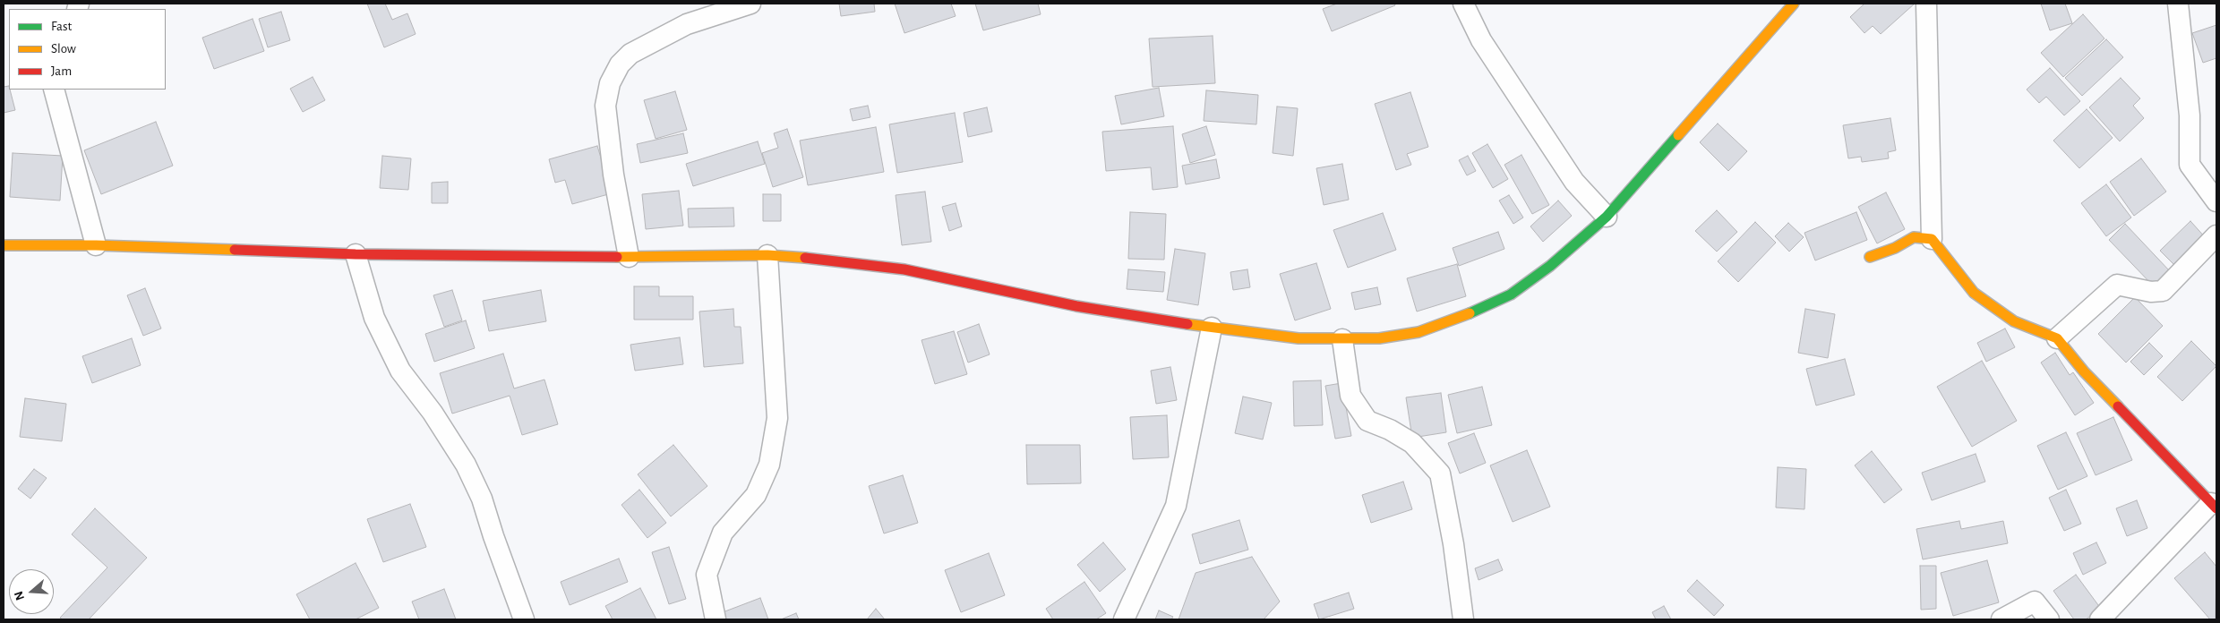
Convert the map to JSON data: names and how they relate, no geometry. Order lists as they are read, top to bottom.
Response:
{
  "legend": ["Fast", "Slow", "Jam"],
  "north": "left"
}
